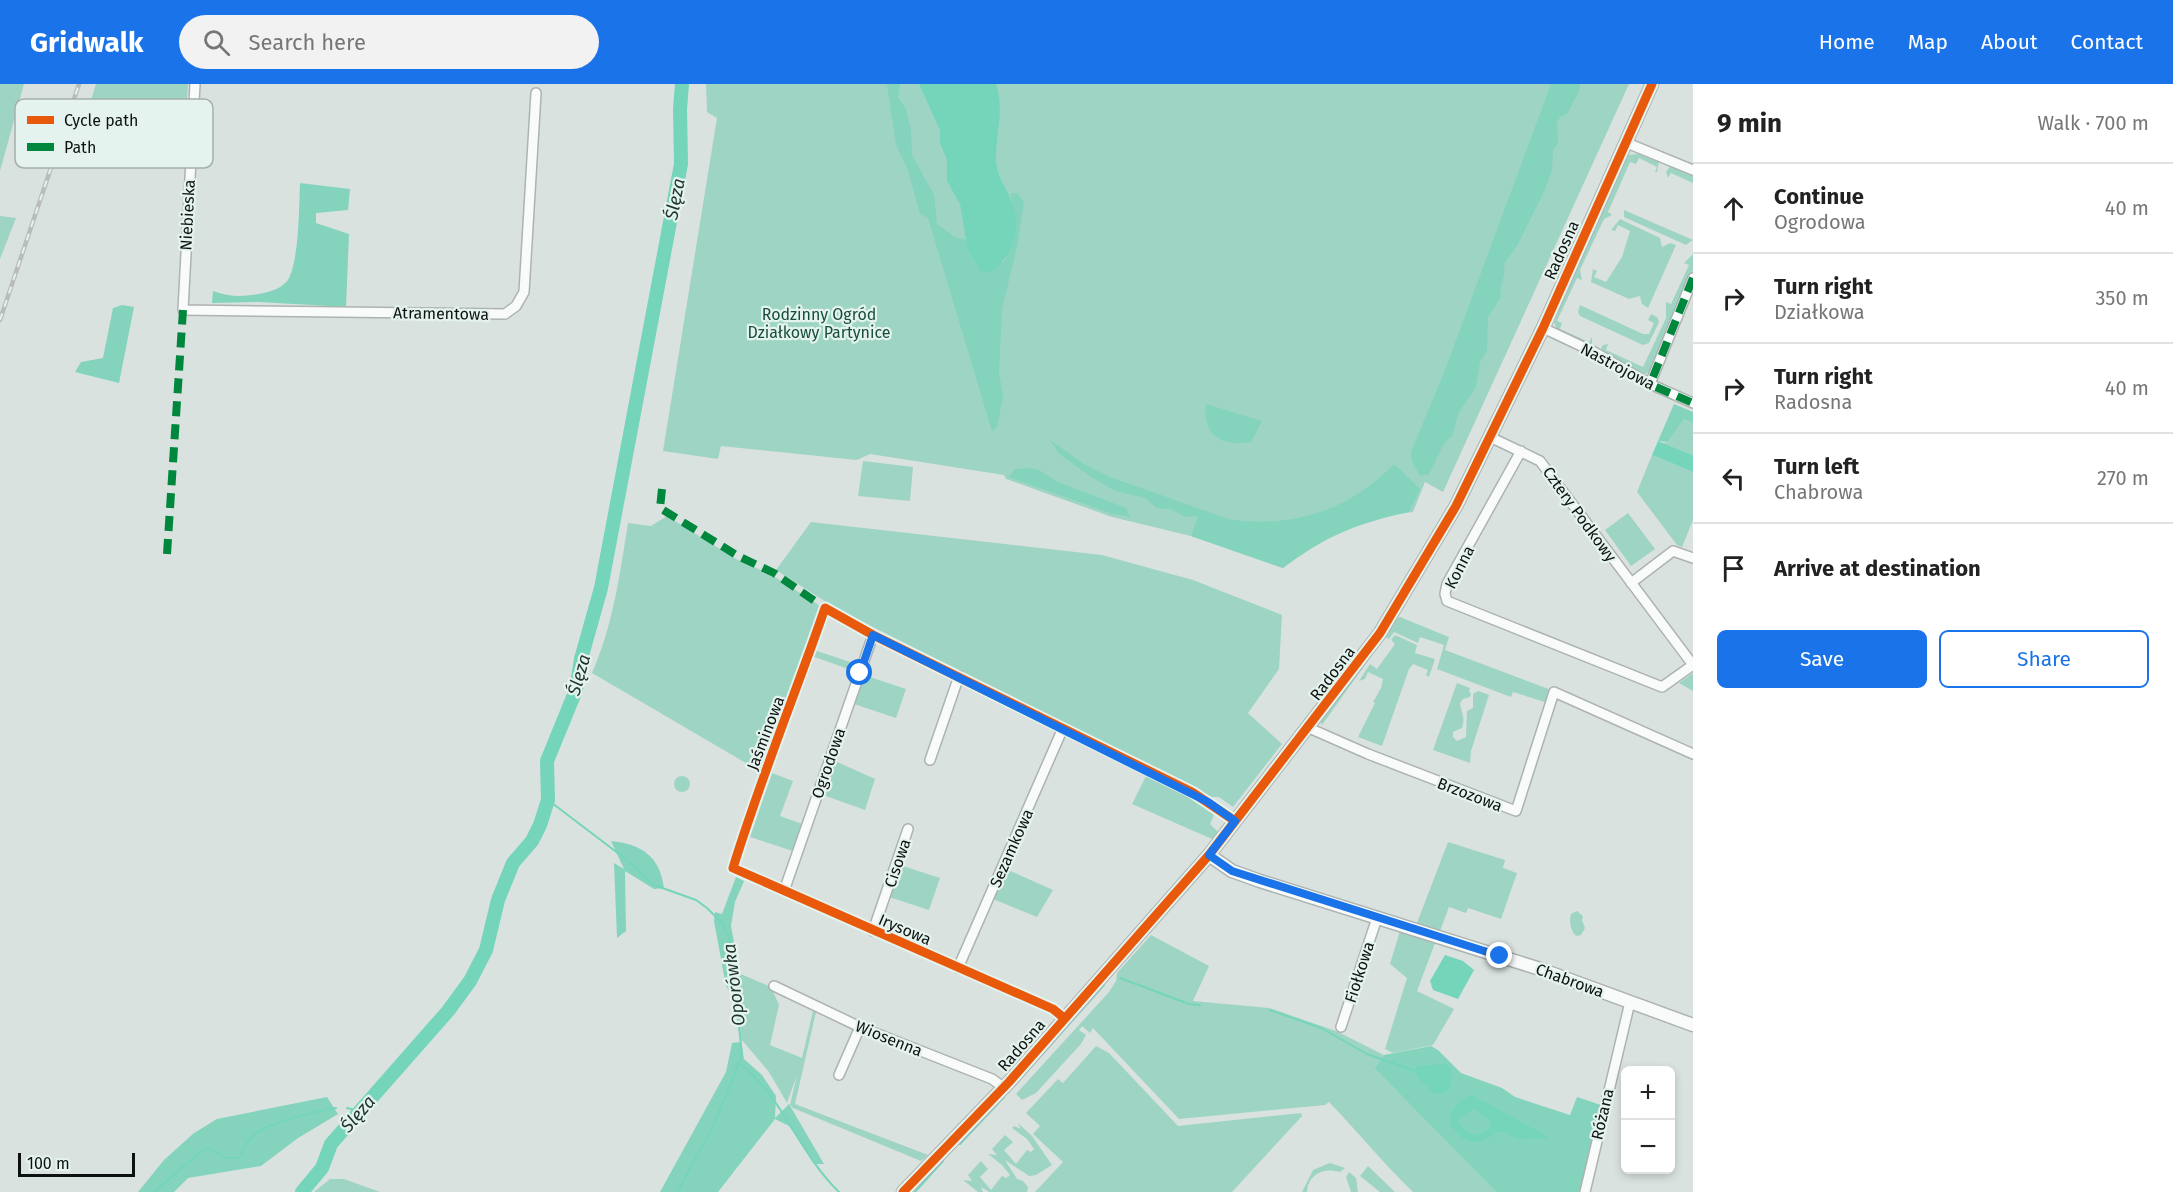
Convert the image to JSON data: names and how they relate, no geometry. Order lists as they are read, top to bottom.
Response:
{
  "streets": {
    "street": [
      "Niebieska",
      "Radosna",
      "Atramentowa",
      "Nastrojowa",
      "Cztery Podkowy",
      "Konna",
      "Jaśminowa",
      "Ogrodowa",
      "Brzozowa",
      "Sezamkowa",
      "Cisowa",
      "Irysowa",
      "Fiołkowa",
      "Chabrowa",
      "Wiosenna",
      "Różana"
    ]
  },
  "crossings": [
    ["Niebieska", "Atramentowa"],
    ["Radosna", "Nastrojowa"],
    ["Radosna", "Cztery Podkowy"],
    ["Radosna", "Brzozowa"],
    ["Radosna", "Irysowa"],
    ["Radosna", "Chabrowa"],
    ["Radosna", "Wiosenna"],
    ["Cztery Podkowy", "Konna"],
    ["Jaśminowa", "Ogrodowa"],
    ["Jaśminowa", "Irysowa"],
    ["Ogrodowa", "Irysowa"],
    ["Sezamkowa", "Irysowa"],
    ["Cisowa", "Irysowa"],
    ["Fiołkowa", "Chabrowa"],
    ["Chabrowa", "Różana"]
  ],
  "water": ["Ślęza", "Oporówka"],
  "parks": ["Rodzinny Ogród Działkowy Partynice"],
  "legend": ["Cycle path", "Path"],
  "scale_bar": "100 m",
  "page": {
    "header": "Gridwalk",
    "search": "Search here",
    "nav": [
      "Home",
      "Map",
      "About",
      "Contact"
    ],
    "heading": ["9 min", "Walk · 700 m"],
    "list": [
      ["Continue", "Ogrodowa", "40 m"],
      ["Turn right", "Działkowa", "350 m"],
      ["Turn right", "Radosna", "40 m"],
      ["Turn left", "Chabrowa", "270 m"],
      "Arrive at destination"
    ],
    "buttons": ["Save", "Share"],
    "map_buttons": ["+", "−"],
    "scale": "100 m"
  }
}
